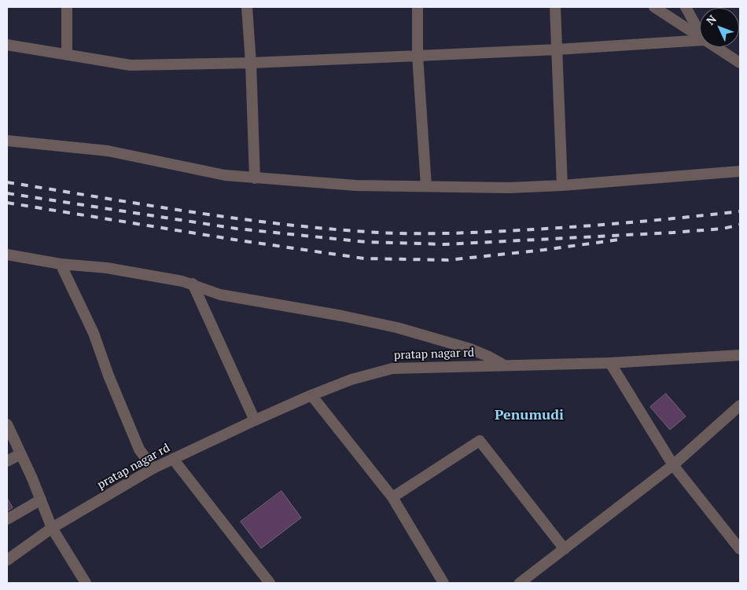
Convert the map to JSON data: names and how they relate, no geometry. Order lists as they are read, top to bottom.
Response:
{
  "streets": {
    "street": ["pratap nagar rd"]
  },
  "districts": ["Penumudi"],
  "north": "top left"
}
